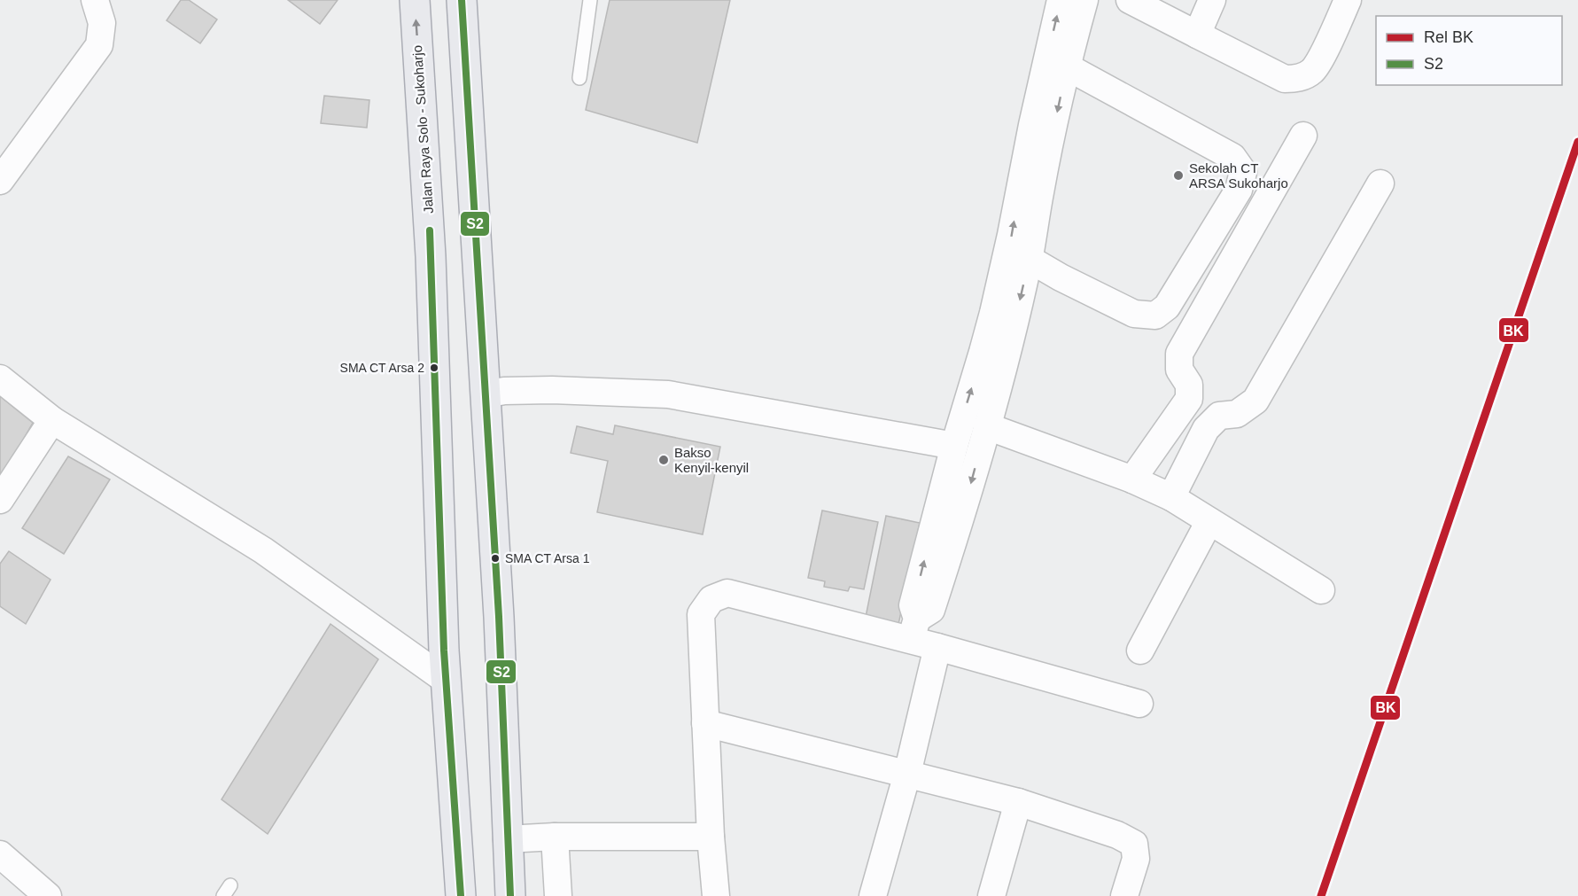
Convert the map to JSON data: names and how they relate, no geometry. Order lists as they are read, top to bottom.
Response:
{
  "streets": {
    "main road": ["Jalan Raya Solo - Sukoharjo"]
  },
  "places": [
    "Sekolah CT ARSA Sukoharjo",
    "SMA CT Arsa 2",
    "Bakso Kenyil-kenyil",
    "SMA CT Arsa 1"
  ],
  "lines": ["transit line S2", "rail line BK"],
  "legend": ["Rel BK", "S2"]
}
